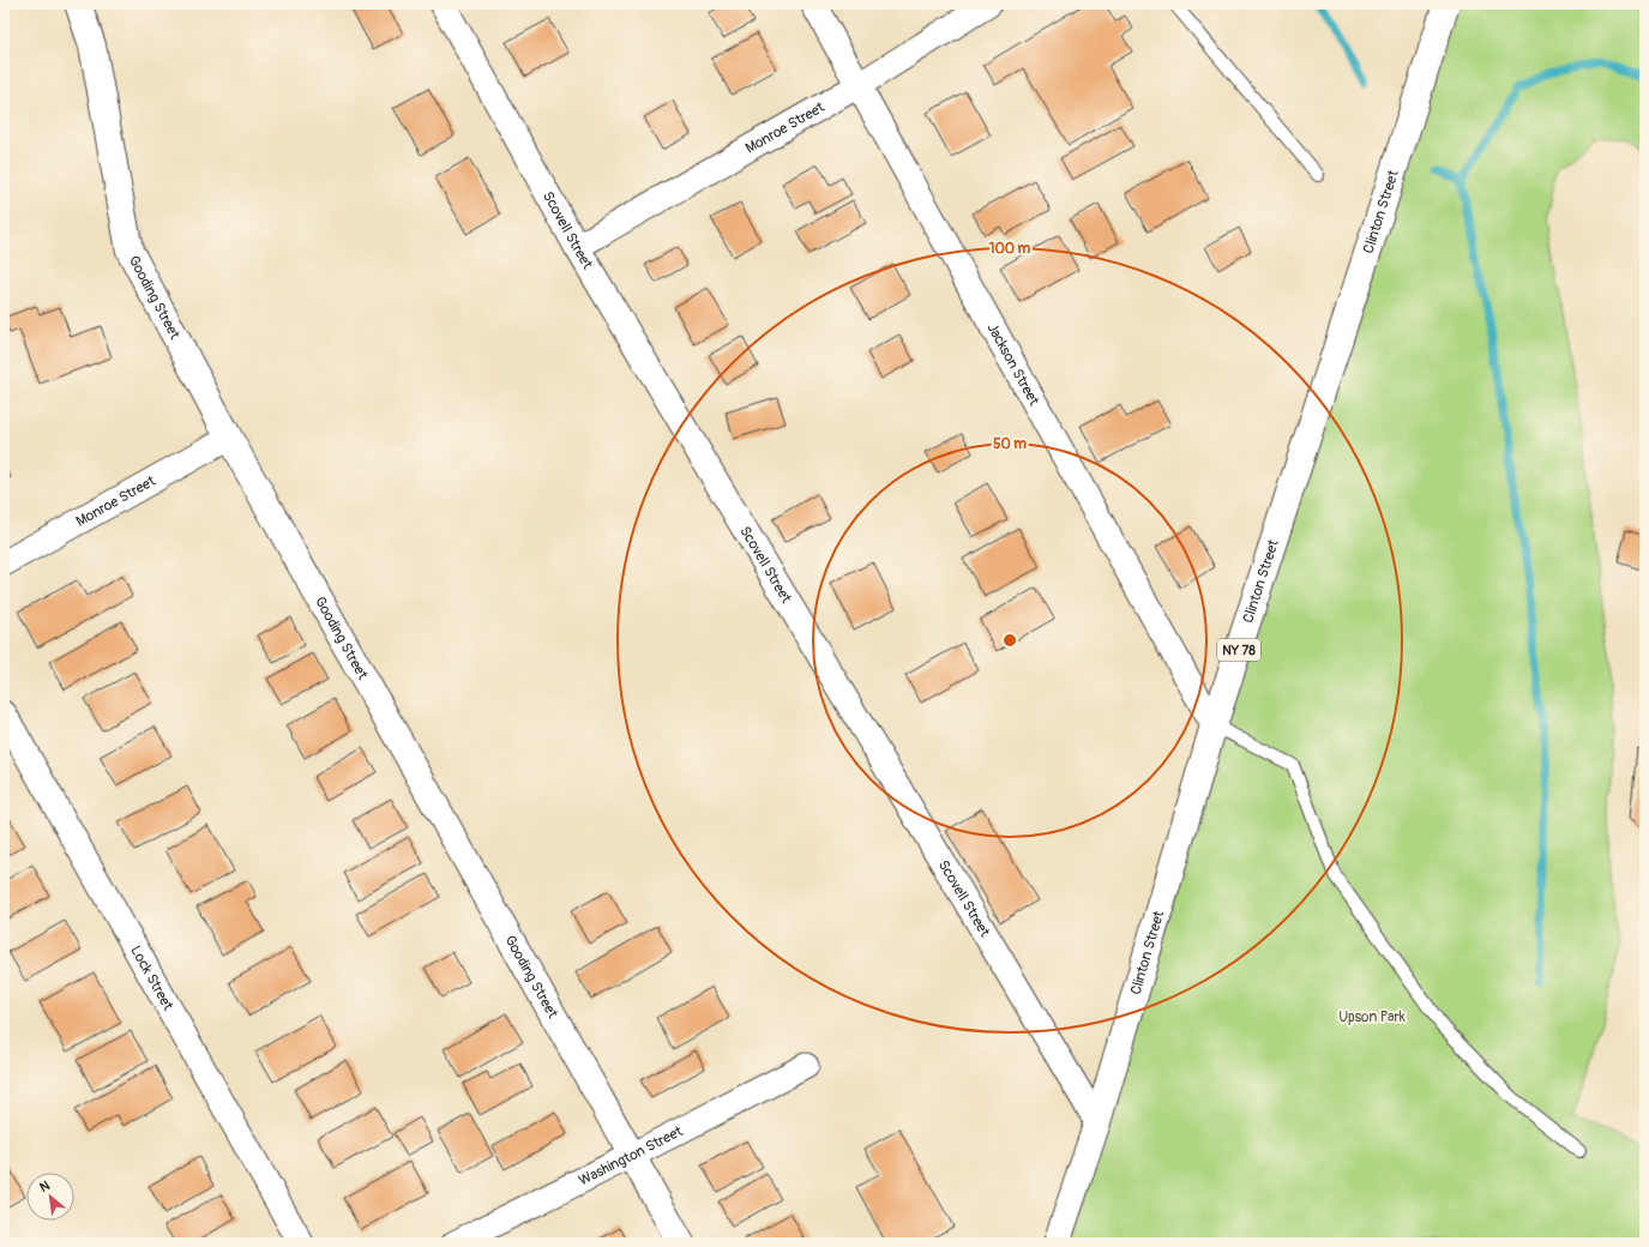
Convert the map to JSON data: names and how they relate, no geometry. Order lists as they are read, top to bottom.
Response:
{
  "streets": {
    "street": [
      "Monroe Street",
      "Clinton Street",
      "Scovell Street",
      "Gooding Street",
      "Jackson Street",
      "NY 78",
      "Lock Street",
      "Washington Street"
    ]
  },
  "crossings": [
    ["Monroe Street", "Scovell Street"],
    ["Monroe Street", "Gooding Street"],
    ["Monroe Street", "Jackson Street"],
    ["Clinton Street", "Scovell Street"],
    ["Clinton Street", "Jackson Street"],
    ["Gooding Street", "Washington Street"]
  ],
  "parks": ["Upson Park"],
  "north": "top left",
  "rings": ["100 m", "50 m"]
}
